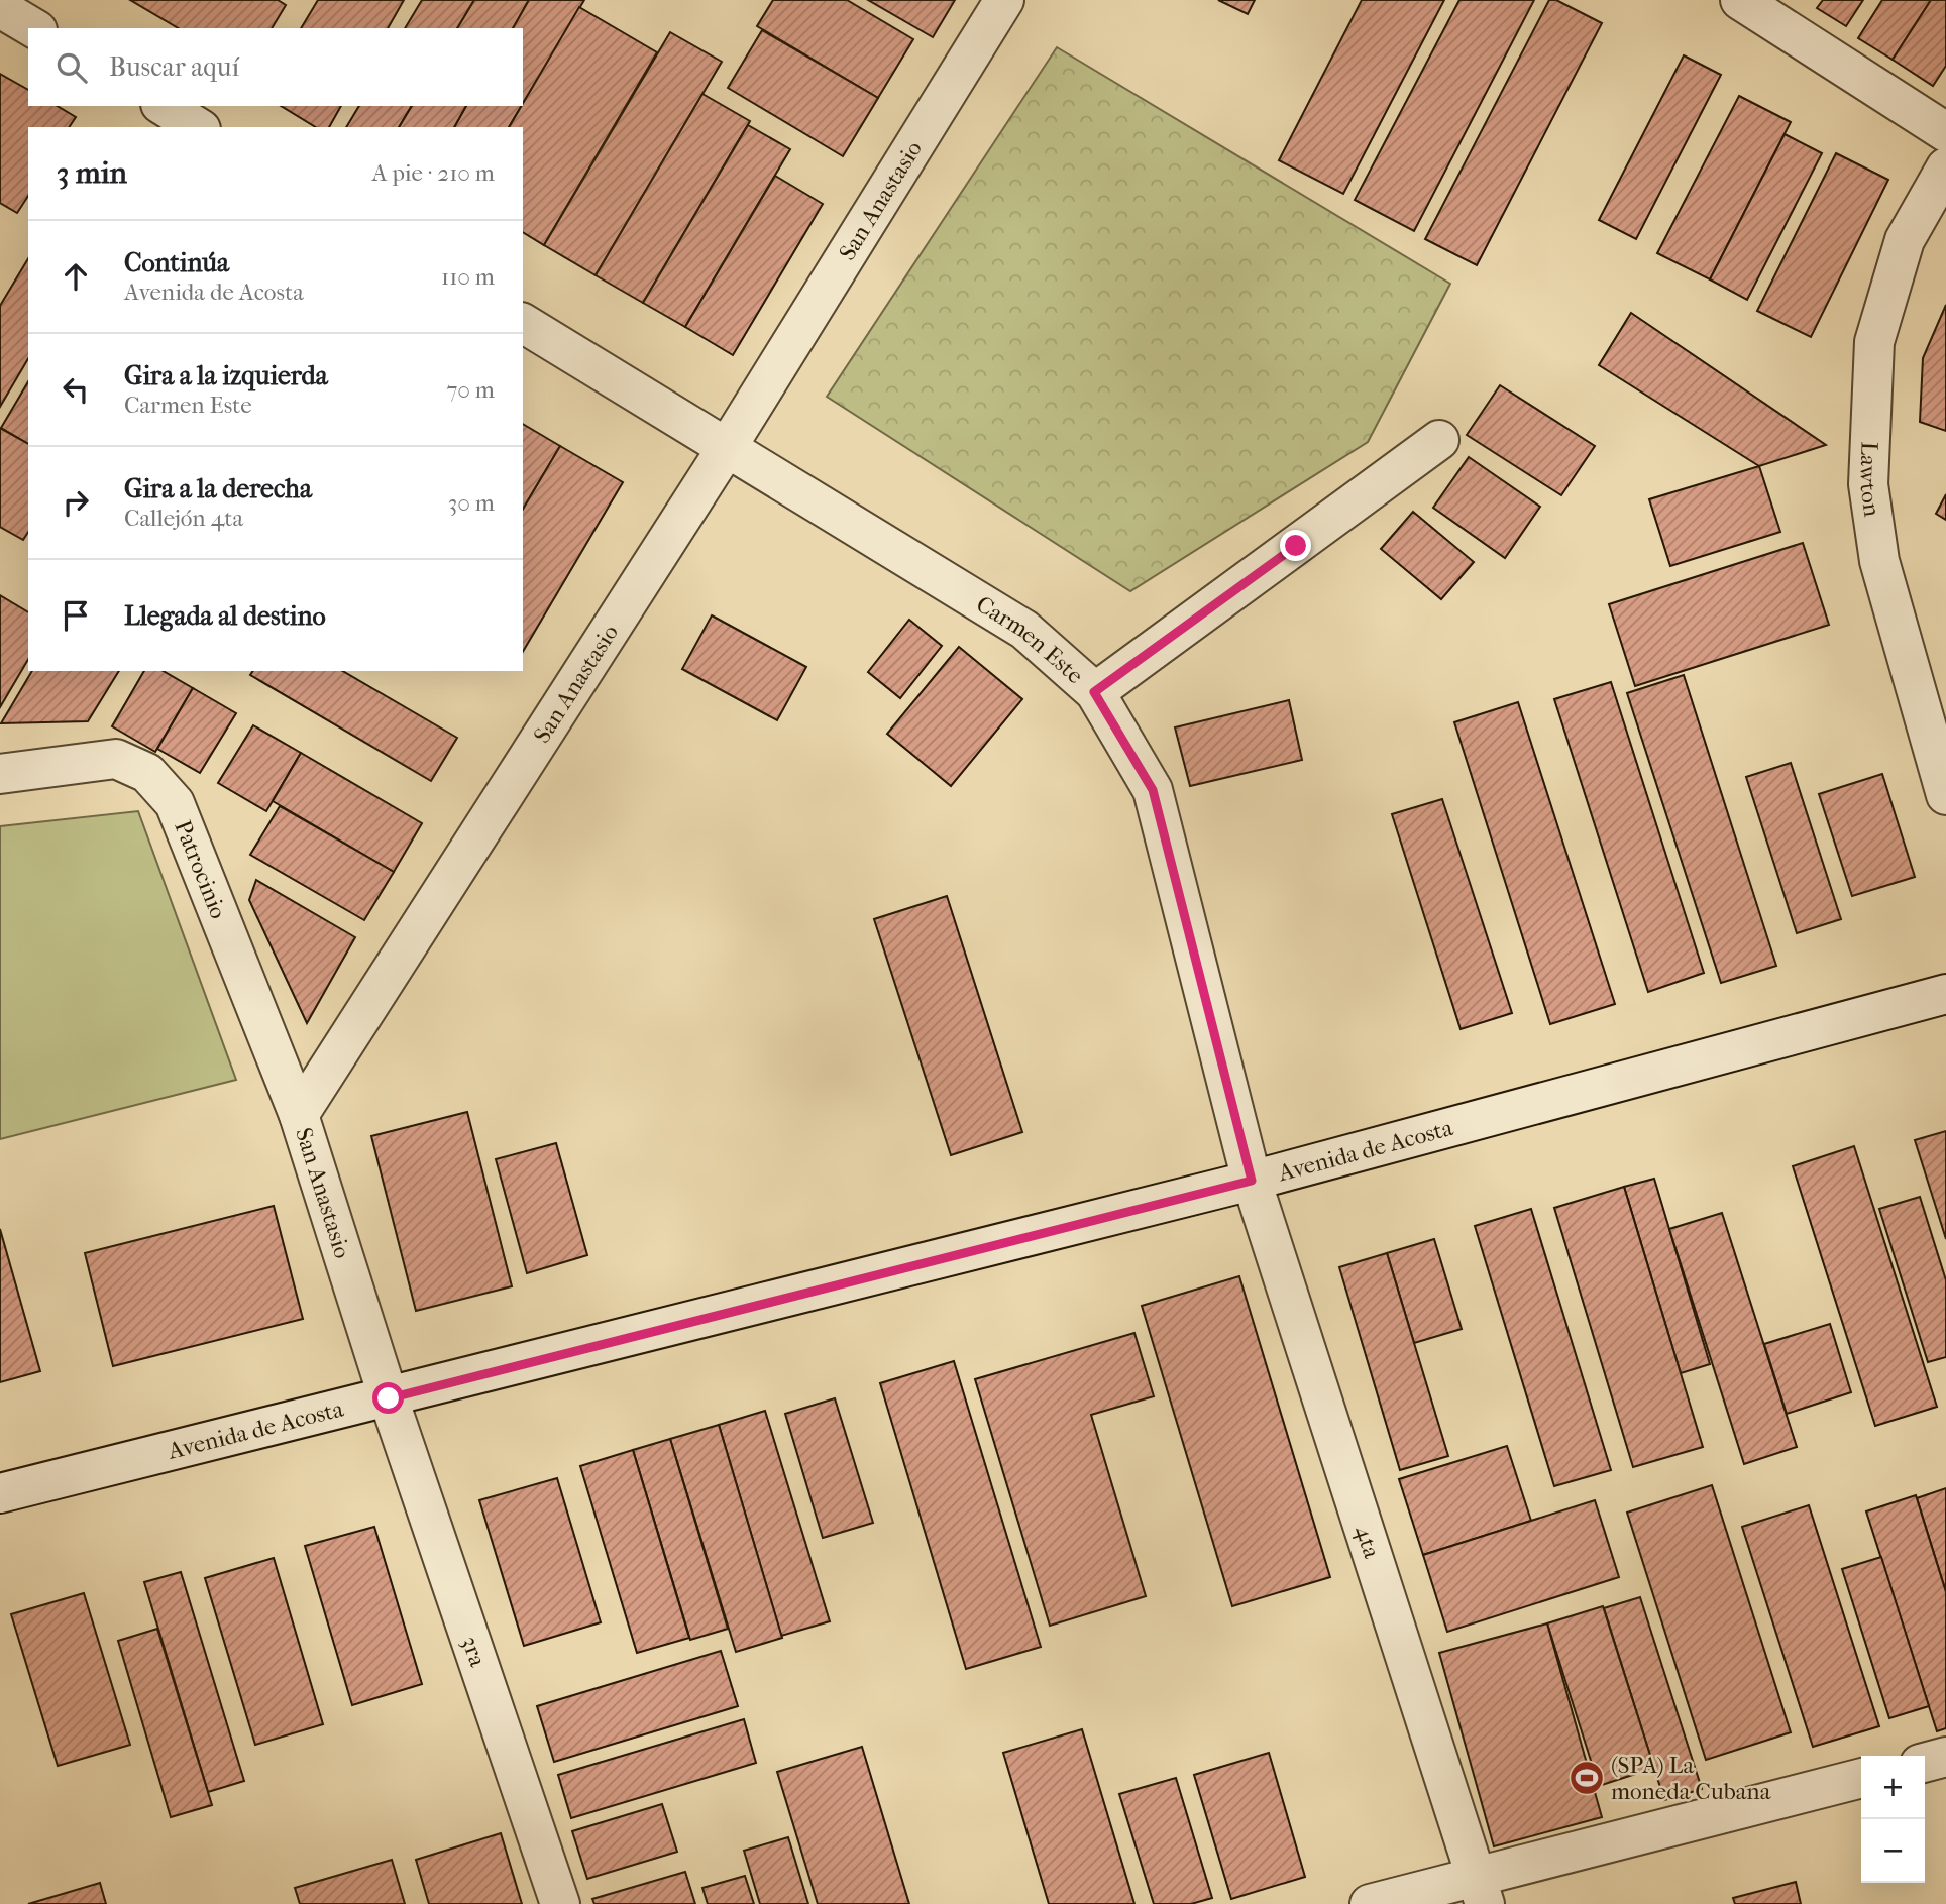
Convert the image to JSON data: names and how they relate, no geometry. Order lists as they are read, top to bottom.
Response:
{
  "streets": {
    "street": [
      "San Anastasio",
      "Lawton",
      "Carmen Este",
      "Patrocinio",
      "Avenida de Acosta",
      "4ta",
      "3ra"
    ]
  },
  "crossings": [
    ["San Anastasio", "Carmen Este"],
    ["San Anastasio", "Patrocinio"],
    ["San Anastasio", "Avenida de Acosta"],
    ["San Anastasio", "3ra"],
    ["Carmen Este", "Avenida de Acosta"],
    ["Carmen Este", "4ta"],
    ["Avenida de Acosta", "4ta"],
    ["Avenida de Acosta", "3ra"]
  ],
  "places": {
    "sports": ["(SPA) La moneda Cubana"]
  },
  "page": {
    "search": "Buscar aquí",
    "heading": ["3 min", "A pie · 210 m"],
    "list": [
      ["Continúa", "Avenida de Acosta", "110 m"],
      ["Gira a la izquierda", "Carmen Este", "70 m"],
      ["Gira a la derecha", "Callejón 4ta", "30 m"],
      "Llegada al destino"
    ],
    "map_buttons": ["+", "−"]
  }
}
